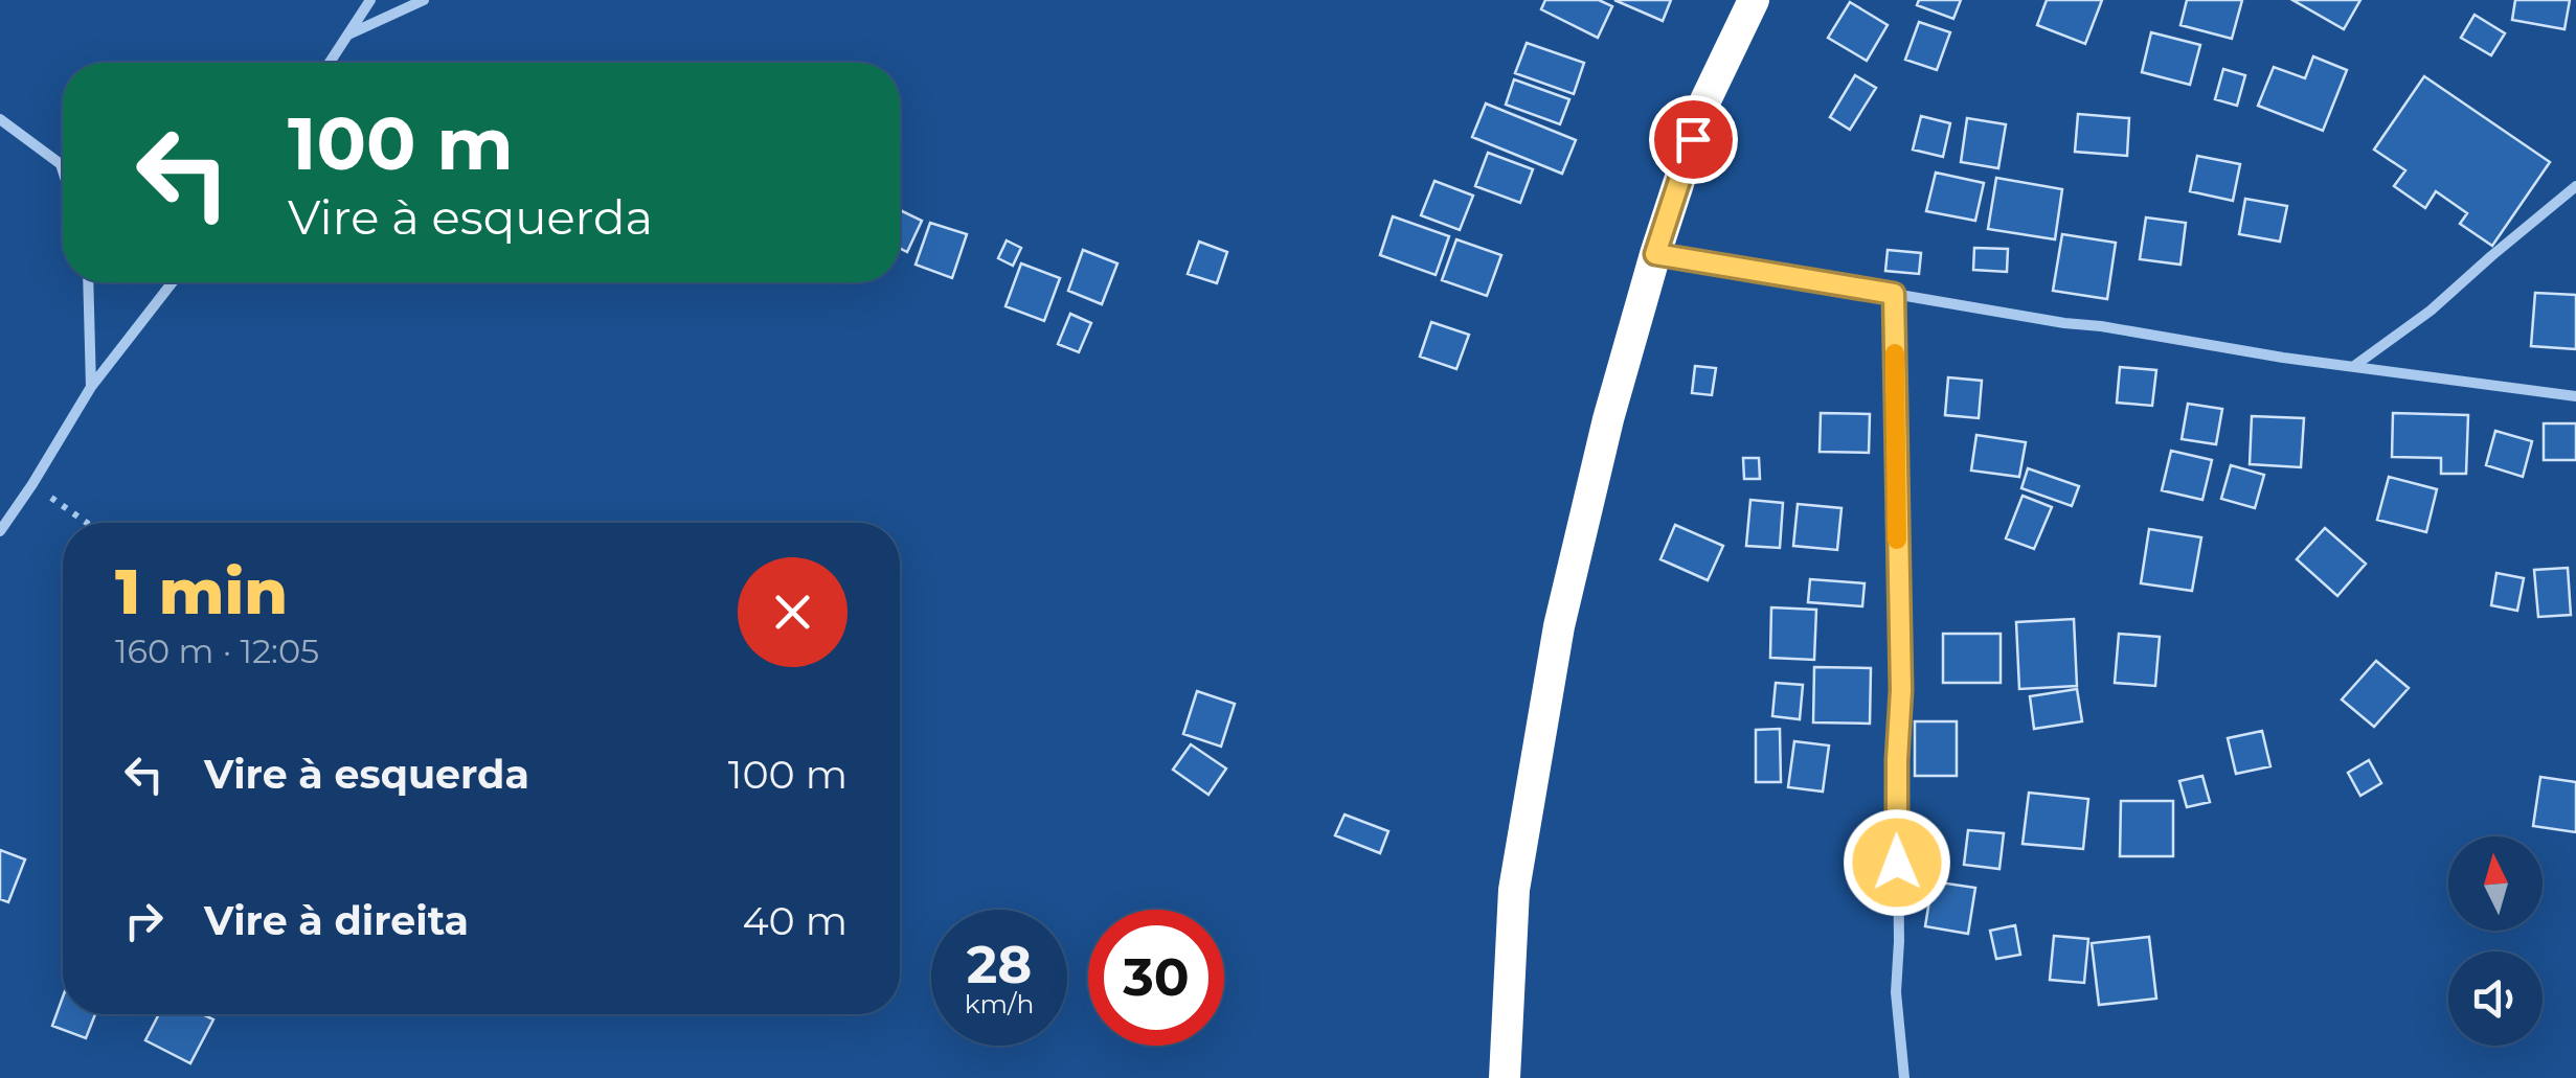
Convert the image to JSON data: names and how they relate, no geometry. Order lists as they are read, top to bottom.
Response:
{
  "north": "top",
  "page": {
    "turn": ["100 m", "Vire à esquerda"],
    "heading": ["1 min", "160 m · 12:05"],
    "list": [
      {
        "name": "Vire à esquerda",
        "value": "100 m"
      },
      {
        "name": "Vire à direita",
        "value": "40 m"
      }
    ],
    "speed": "28 km/h",
    "limit": "30"
  }
}
